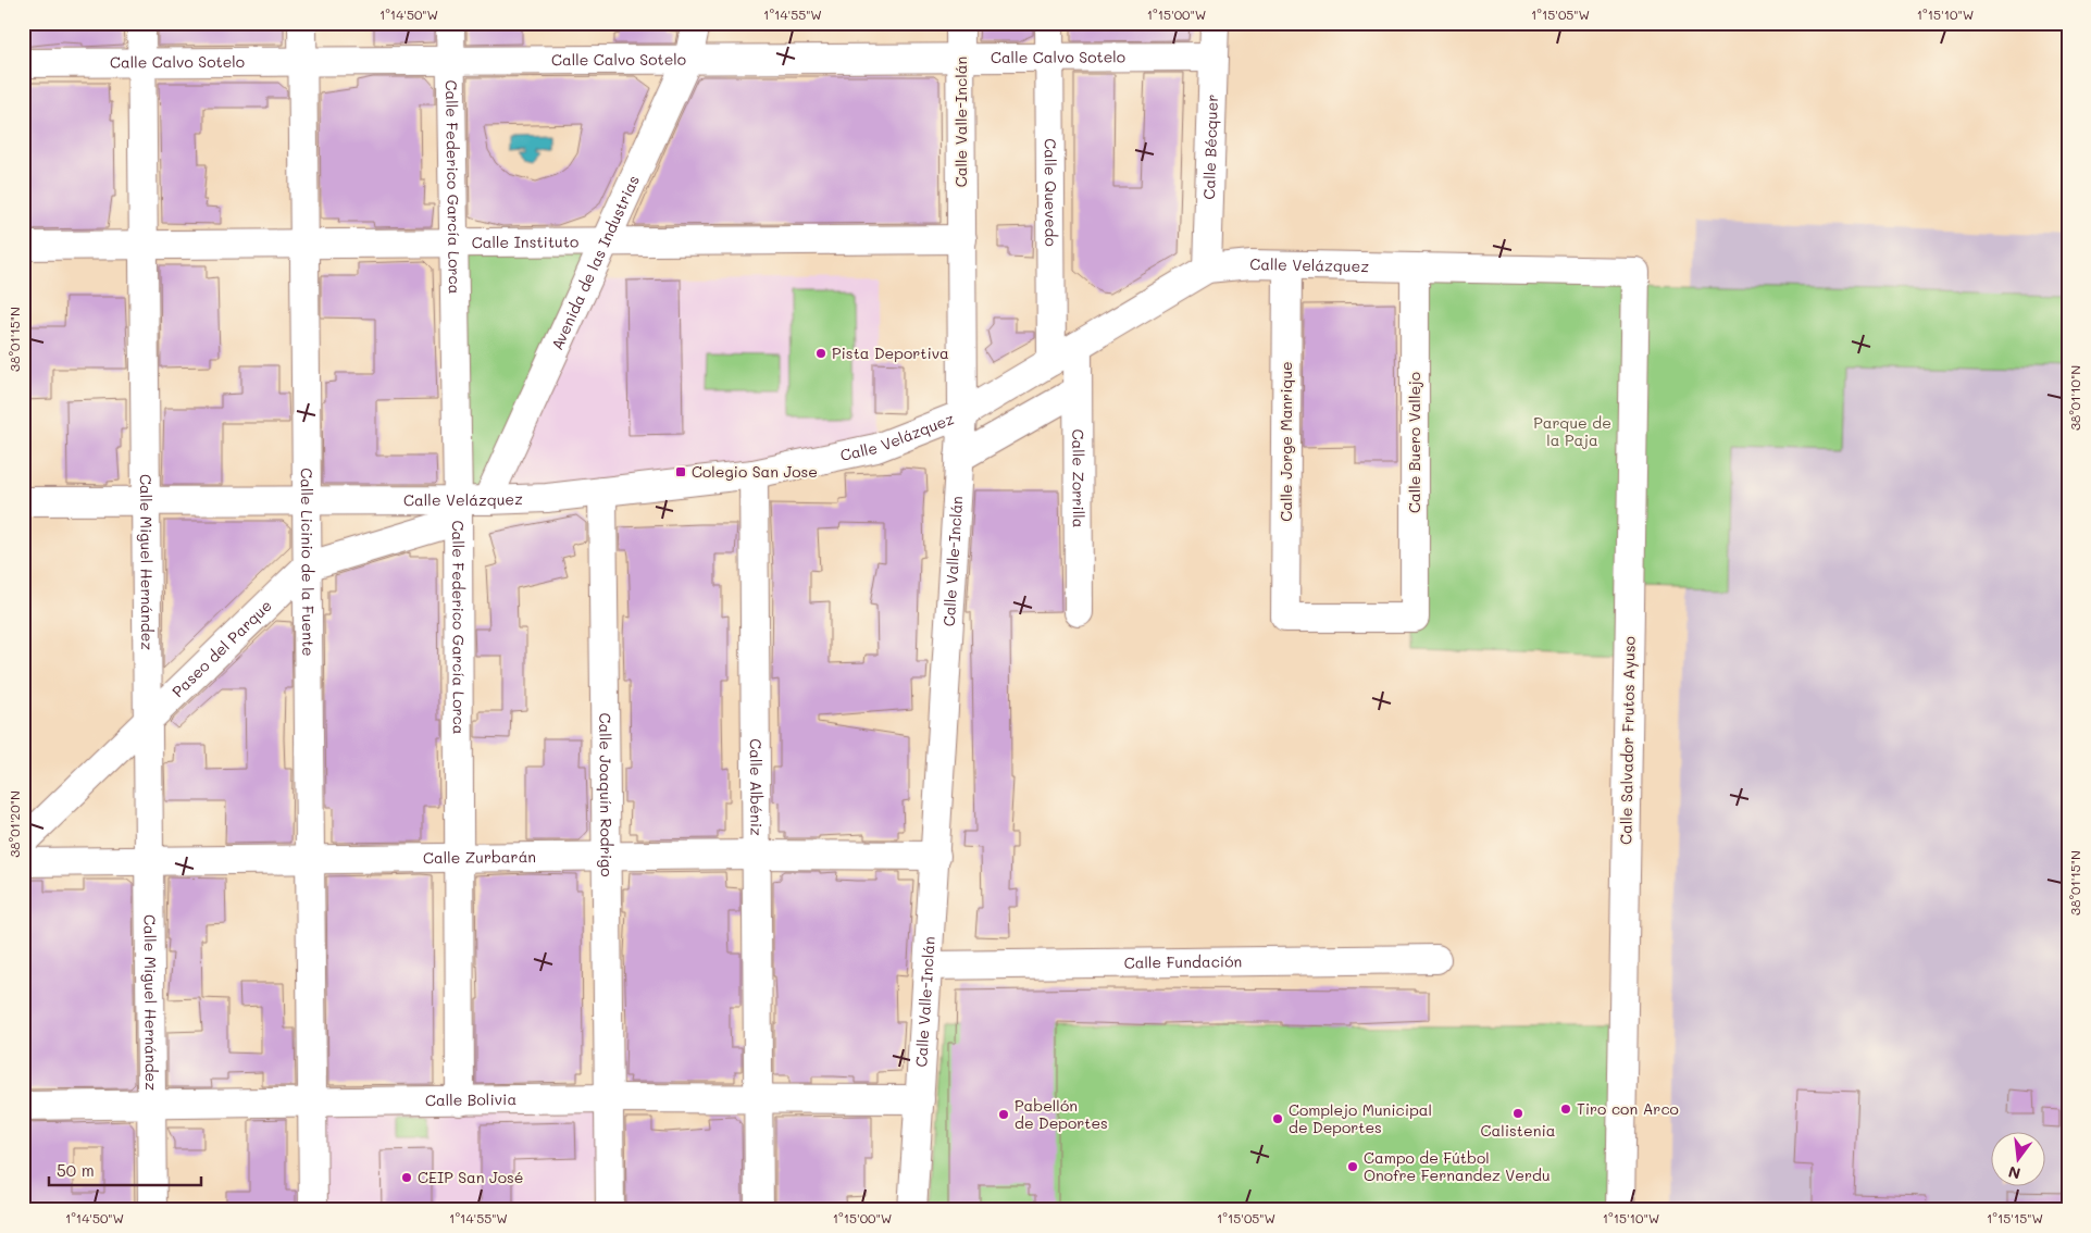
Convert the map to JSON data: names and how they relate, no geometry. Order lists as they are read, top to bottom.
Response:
{
  "streets": {
    "street": [
      "Calle Calvo Sotelo",
      "Calle Valle-Inclán",
      "Calle Bécquer",
      "Calle Federico García Lorca",
      "Calle Quevedo",
      "Calle Instituto",
      "Avenida de las Industrias",
      "Calle Velázquez",
      "Calle Jorge Manrique",
      "Calle Buero Vallejo",
      "Calle Zorrilla",
      "Calle Licinio de la Fuente",
      "Calle Miguel Hernández",
      "Paseo del Parque",
      "Calle Salvador Frutos Ayuso",
      "Calle Albéniz",
      "Calle Joaquín Rodrigo",
      "Calle Zurbarán",
      "Calle Fundación",
      "Calle Bolivia"
    ]
  },
  "crossings": [
    ["Calle Calvo Sotelo", "Calle Valle-Inclán"],
    ["Calle Calvo Sotelo", "Calle Bécquer"],
    ["Calle Calvo Sotelo", "Calle Federico García Lorca"],
    ["Calle Calvo Sotelo", "Calle Quevedo"],
    ["Calle Calvo Sotelo", "Avenida de las Industrias"],
    ["Calle Calvo Sotelo", "Calle Licinio de la Fuente"],
    ["Calle Calvo Sotelo", "Calle Miguel Hernández"],
    ["Calle Valle-Inclán", "Calle Instituto"],
    ["Calle Valle-Inclán", "Calle Velázquez"],
    ["Calle Valle-Inclán", "Calle Zurbarán"],
    ["Calle Valle-Inclán", "Calle Fundación"],
    ["Calle Valle-Inclán", "Calle Bolivia"],
    ["Calle Bécquer", "Calle Velázquez"],
    ["Calle Federico García Lorca", "Calle Instituto"],
    ["Calle Federico García Lorca", "Calle Velázquez"],
    ["Calle Federico García Lorca", "Paseo del Parque"],
    ["Calle Federico García Lorca", "Calle Zurbarán"],
    ["Calle Federico García Lorca", "Calle Bolivia"],
    ["Calle Quevedo", "Calle Velázquez"],
    ["Calle Instituto", "Avenida de las Industrias"],
    ["Calle Instituto", "Calle Licinio de la Fuente"],
    ["Calle Instituto", "Calle Miguel Hernández"],
    ["Avenida de las Industrias", "Calle Velázquez"],
    ["Calle Velázquez", "Calle Jorge Manrique"],
    ["Calle Velázquez", "Calle Buero Vallejo"],
    ["Calle Velázquez", "Calle Zorrilla"],
    ["Calle Velázquez", "Calle Licinio de la Fuente"],
    ["Calle Velázquez", "Calle Miguel Hernández"],
    ["Calle Velázquez", "Paseo del Parque"],
    ["Calle Velázquez", "Calle Salvador Frutos Ayuso"],
    ["Calle Velázquez", "Calle Albéniz"],
    ["Calle Velázquez", "Calle Joaquín Rodrigo"],
    ["Calle Jorge Manrique", "Calle Buero Vallejo"],
    ["Calle Licinio de la Fuente", "Paseo del Parque"],
    ["Calle Licinio de la Fuente", "Calle Zurbarán"],
    ["Calle Licinio de la Fuente", "Calle Bolivia"],
    ["Calle Miguel Hernández", "Paseo del Parque"],
    ["Calle Miguel Hernández", "Calle Zurbarán"],
    ["Calle Miguel Hernández", "Calle Bolivia"],
    ["Calle Albéniz", "Calle Zurbarán"],
    ["Calle Albéniz", "Calle Bolivia"],
    ["Calle Joaquín Rodrigo", "Calle Zurbarán"],
    ["Calle Joaquín Rodrigo", "Calle Bolivia"]
  ],
  "parks": ["Parque de la Paja"],
  "places": {
    "other": [
      "Pista Deportiva",
      "Tiro con Arco",
      "Calistenia",
      "Pabellón de Deportes",
      "Complejo Municipal de Deportes",
      "Campo de Fútbol Onofre Fernandez Verdu",
      "CEIP San José"
    ],
    "transit": ["Colegio San Jose"]
  },
  "scale_bar": "50 m",
  "north": "bottom",
  "coordinates": [
    "1°14'50\"W",
    "1°14'55\"W",
    "1°15'00\"W",
    "1°15'05\"W",
    "1°15'10\"W",
    "38°01'15\"N",
    "38°01'10\"N",
    "38°01'20\"N",
    "1°15'15\"W"
  ]
}
